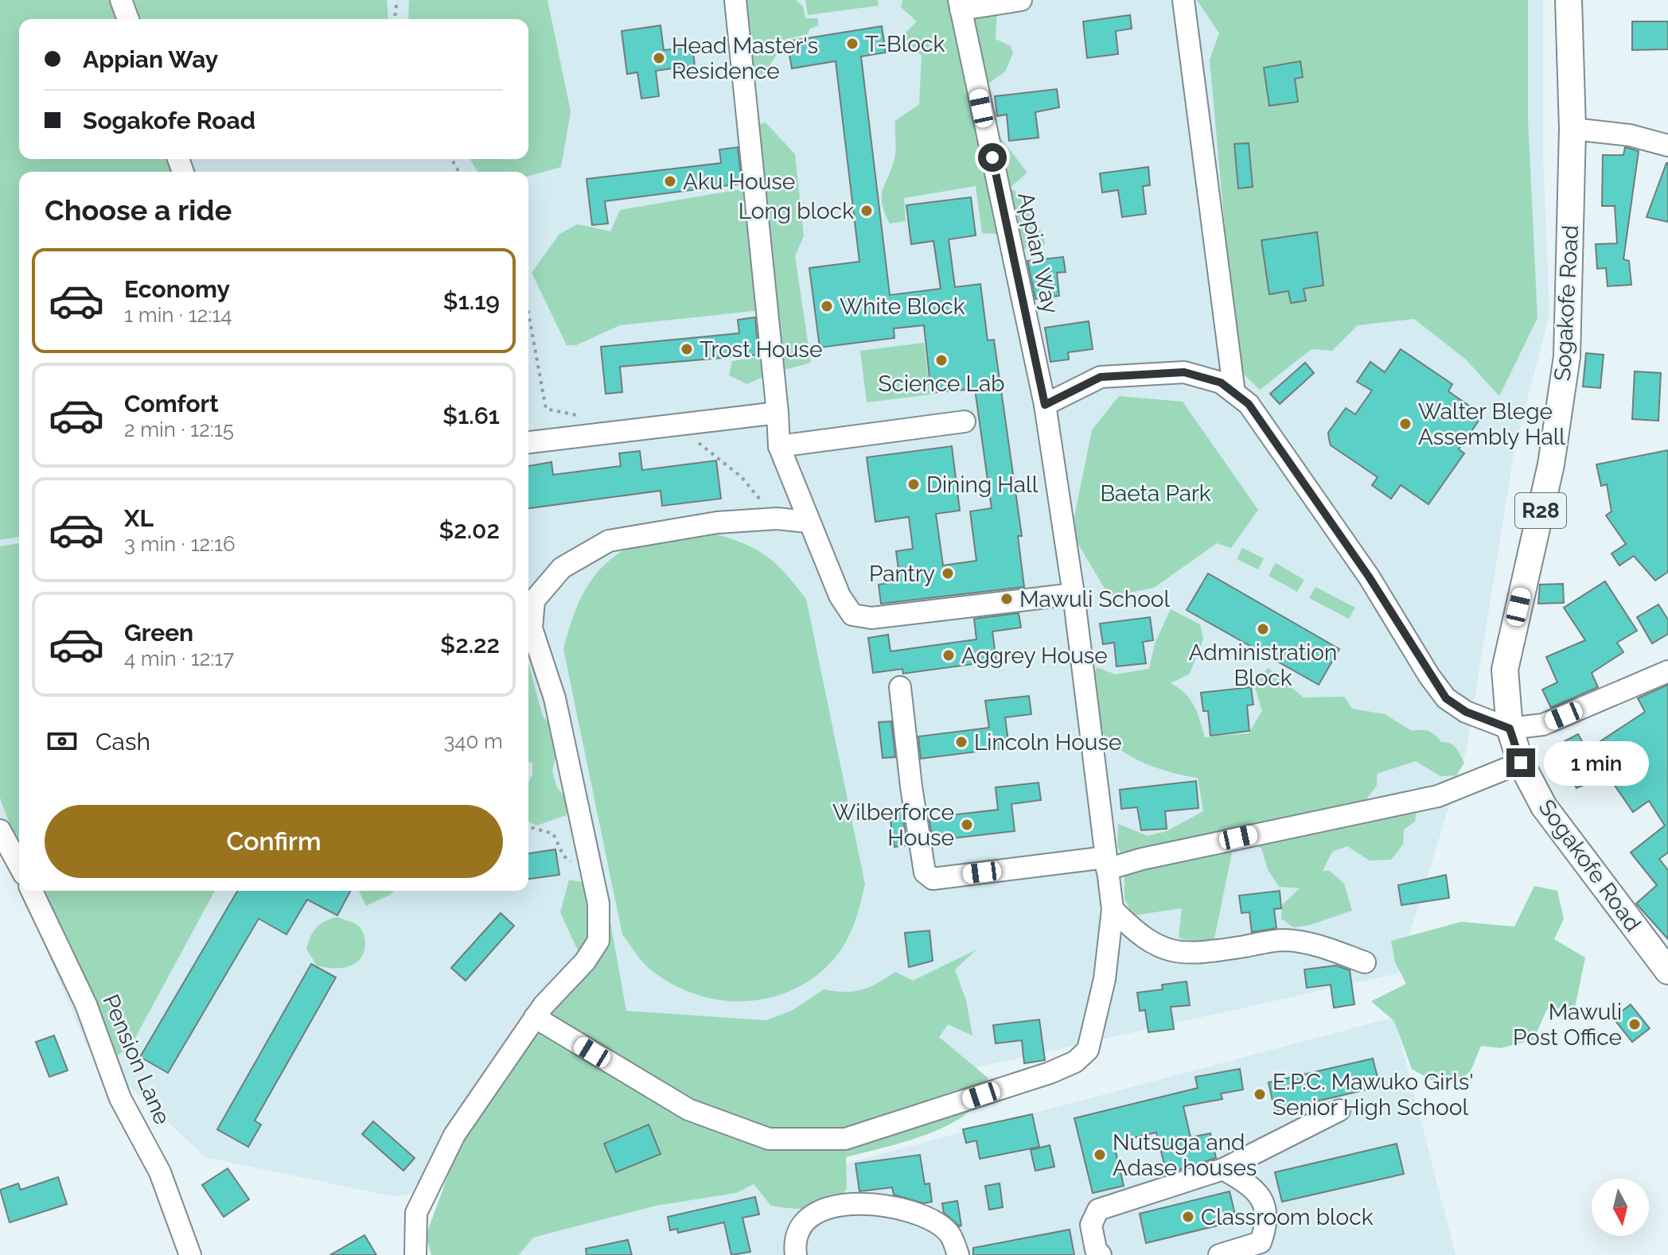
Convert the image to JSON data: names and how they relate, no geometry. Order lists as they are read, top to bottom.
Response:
{
  "streets": {
    "main road": ["Sogakofe Road", "R28"],
    "street": ["Appian Way", "Pension Lane"]
  },
  "parks": ["Baeta Park"],
  "places": [
    "T-Block",
    "Head Master's Residence",
    "Aku House",
    "Long block",
    "White Block",
    "Trost House",
    "Science Lab",
    "Walter Blege Assembly Hall",
    "Dining Hall",
    "Pantry",
    "Mawuli School",
    "Administration Block",
    "Aggrey House",
    "Lincoln House",
    "Wilberforce House",
    "Mawuli Post Office",
    "E.P.C. Mawuko Girls' Senior High School",
    "Nutsuga and Adase houses",
    "Classroom block"
  ],
  "north": "bottom",
  "page": {
    "banner": ["Appian Way", "Sogakofe Road"],
    "heading": "Choose a ride",
    "list": [
      {
        "name": "Economy",
        "note": "1 min · 12:14",
        "value": "$1.19"
      },
      {
        "name": "Comfort",
        "note": "2 min · 12:15",
        "value": "$1.61"
      },
      {
        "name": "XL",
        "note": "3 min · 12:16",
        "value": "$2.02"
      },
      {
        "name": "Green",
        "note": "4 min · 12:17",
        "value": "$2.22"
      }
    ],
    "pay": ["Cash", "340 m"],
    "bubble": "1 min",
    "buttons": "Confirm"
  }
}
